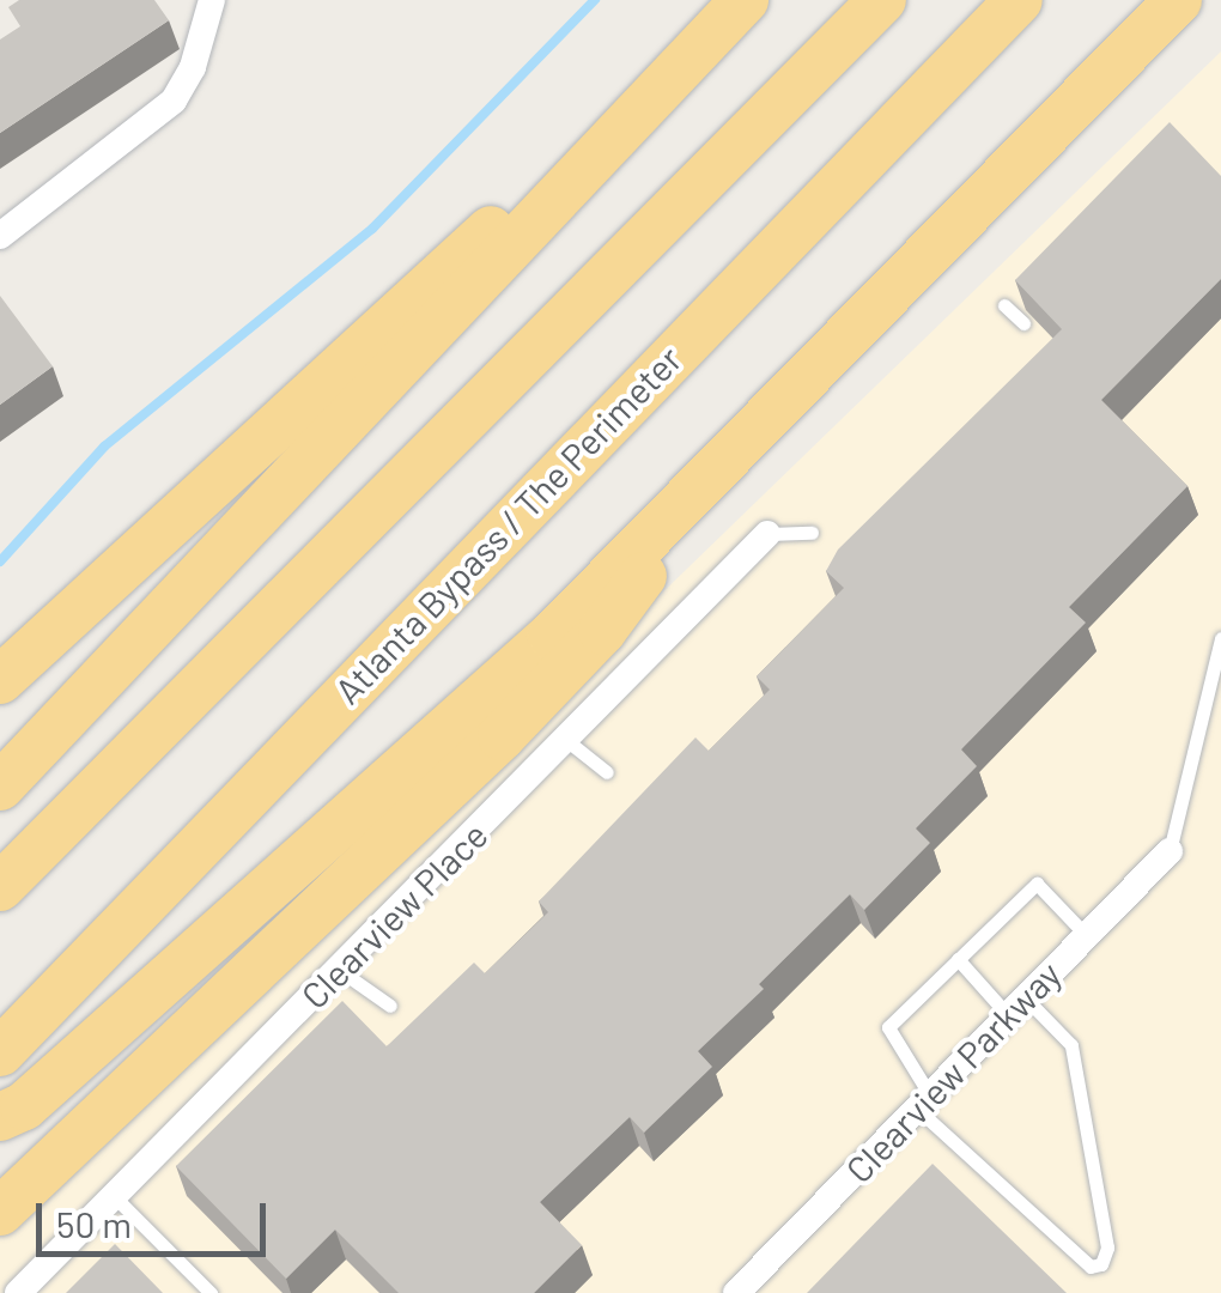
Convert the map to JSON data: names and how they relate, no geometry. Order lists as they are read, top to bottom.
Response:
{
  "streets": {
    "highway": ["Atlanta Bypass / The Perimeter"],
    "street": ["Clearview Place", "Clearview Parkway"]
  },
  "scale_bar": "50 m"
}
